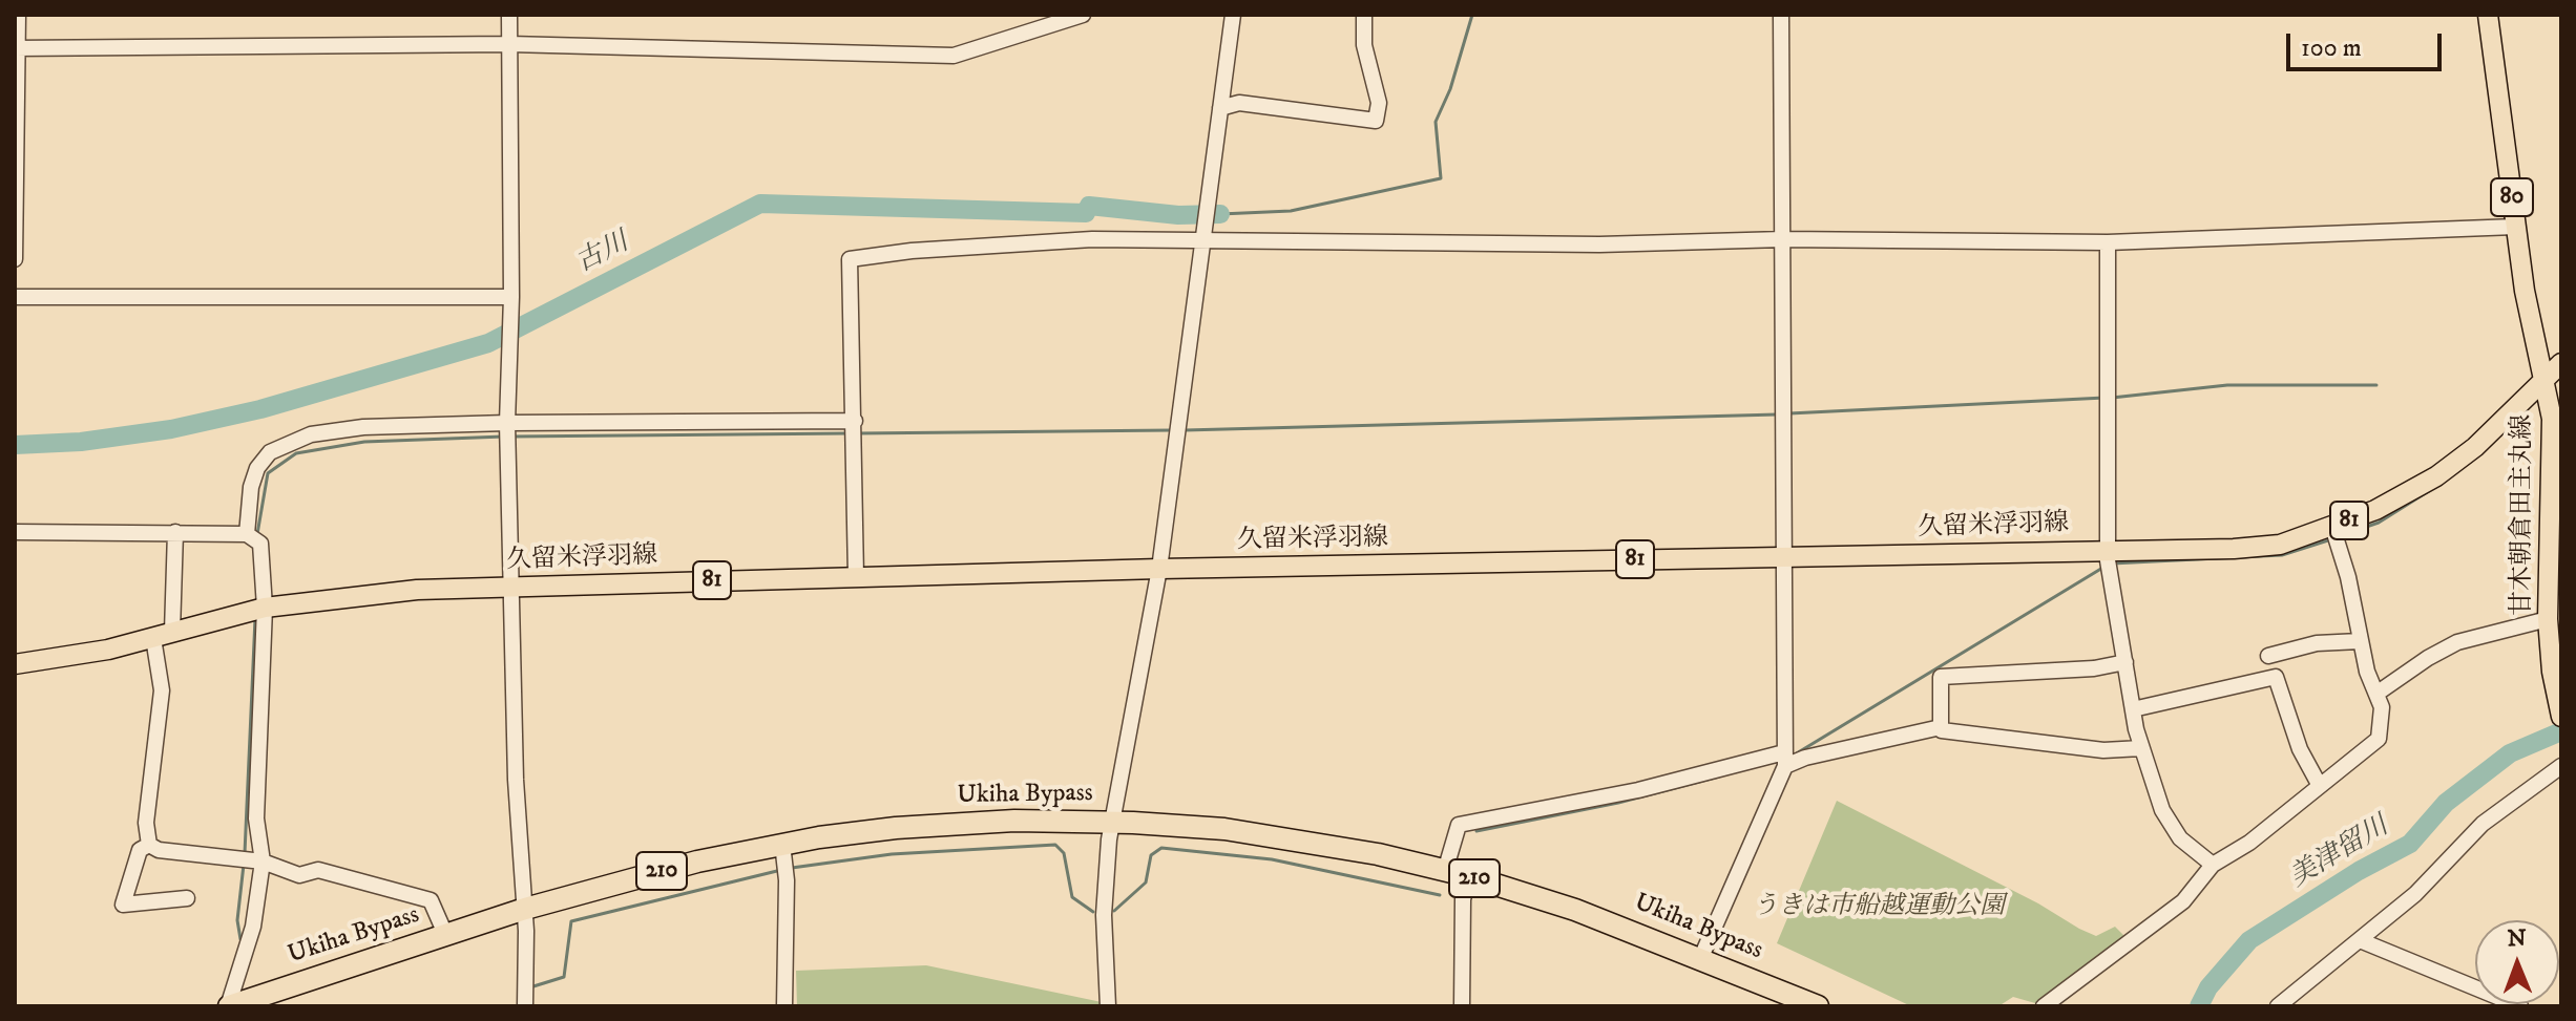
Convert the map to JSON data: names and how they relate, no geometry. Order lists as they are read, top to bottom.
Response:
{
  "streets": {
    "highway": ["Ukiha Bypass", "210"],
    "main road": [
      "80",
      "甘木朝倉田主丸線",
      "81",
      "久留米浮羽線"
    ]
  },
  "crossings": [
    ["甘木朝倉田主丸線", "久留米浮羽線"]
  ],
  "water": ["古川", "美津留川"],
  "parks": ["うきは市船越運動公園"],
  "scale_bar": "100 m",
  "north": "top"
}
